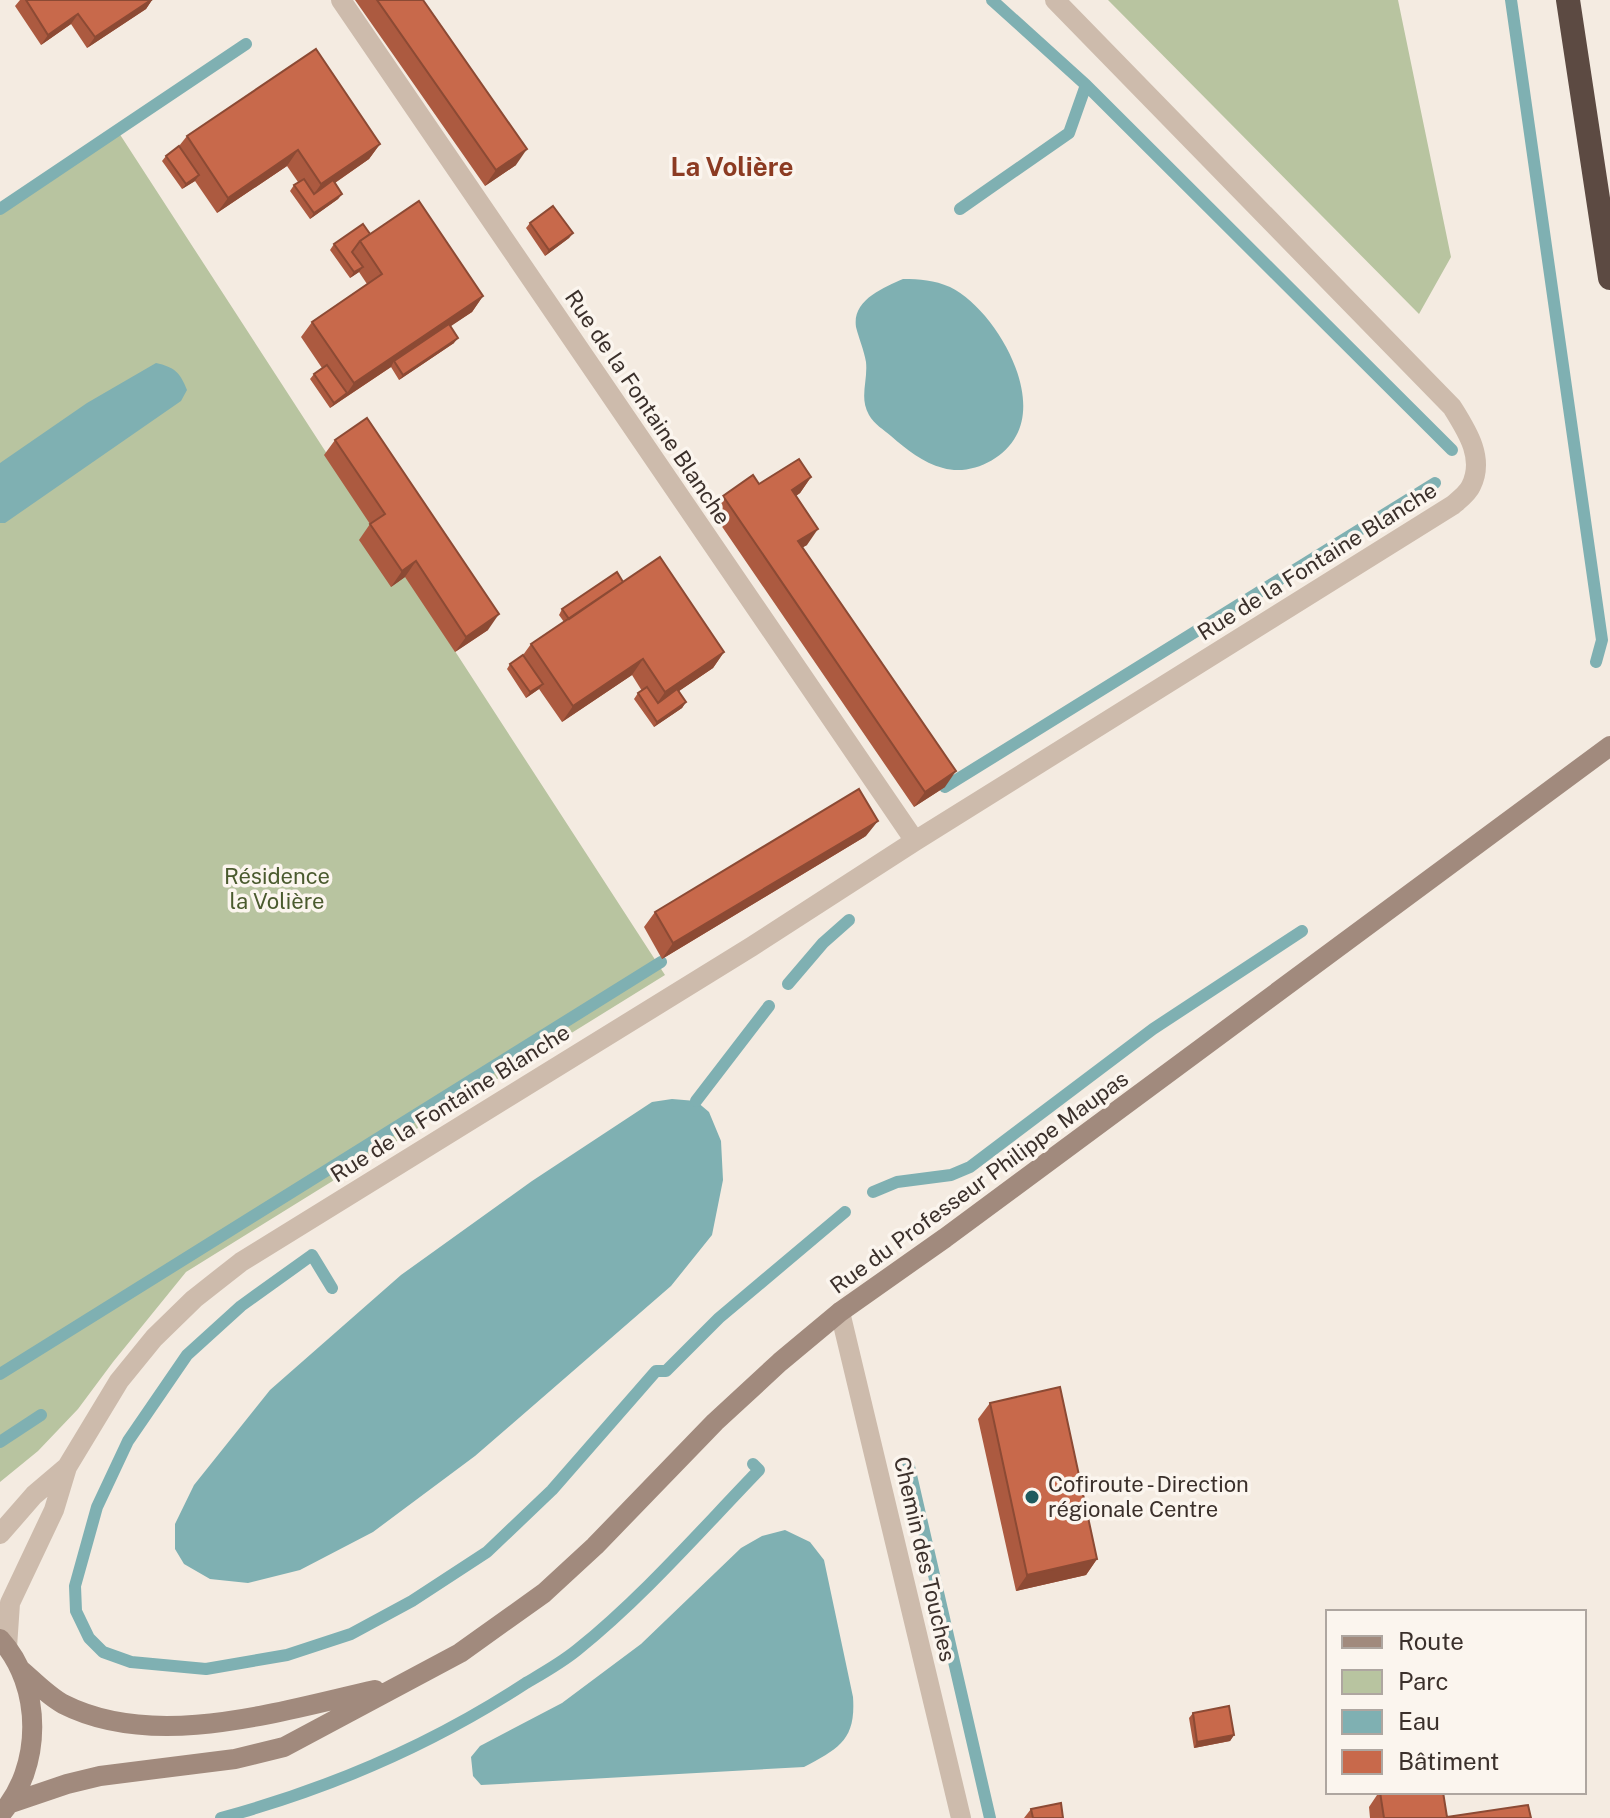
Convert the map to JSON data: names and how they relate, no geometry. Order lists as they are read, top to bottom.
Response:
{
  "streets": {
    "street": ["Rue de la Fontaine Blanche", "Rue du Professeur Philippe Maupas", "Chemin des Touches"]
  },
  "crossings": [
    ["Rue du Professeur Philippe Maupas", "Chemin des Touches"]
  ],
  "districts": ["La Volière"],
  "parks": ["Résidence la Volière"],
  "places": ["Cofiroute - Direction régionale Centre"],
  "legend": [
    "Route",
    "Parc",
    "Eau",
    "Bâtiment"
  ]
}
